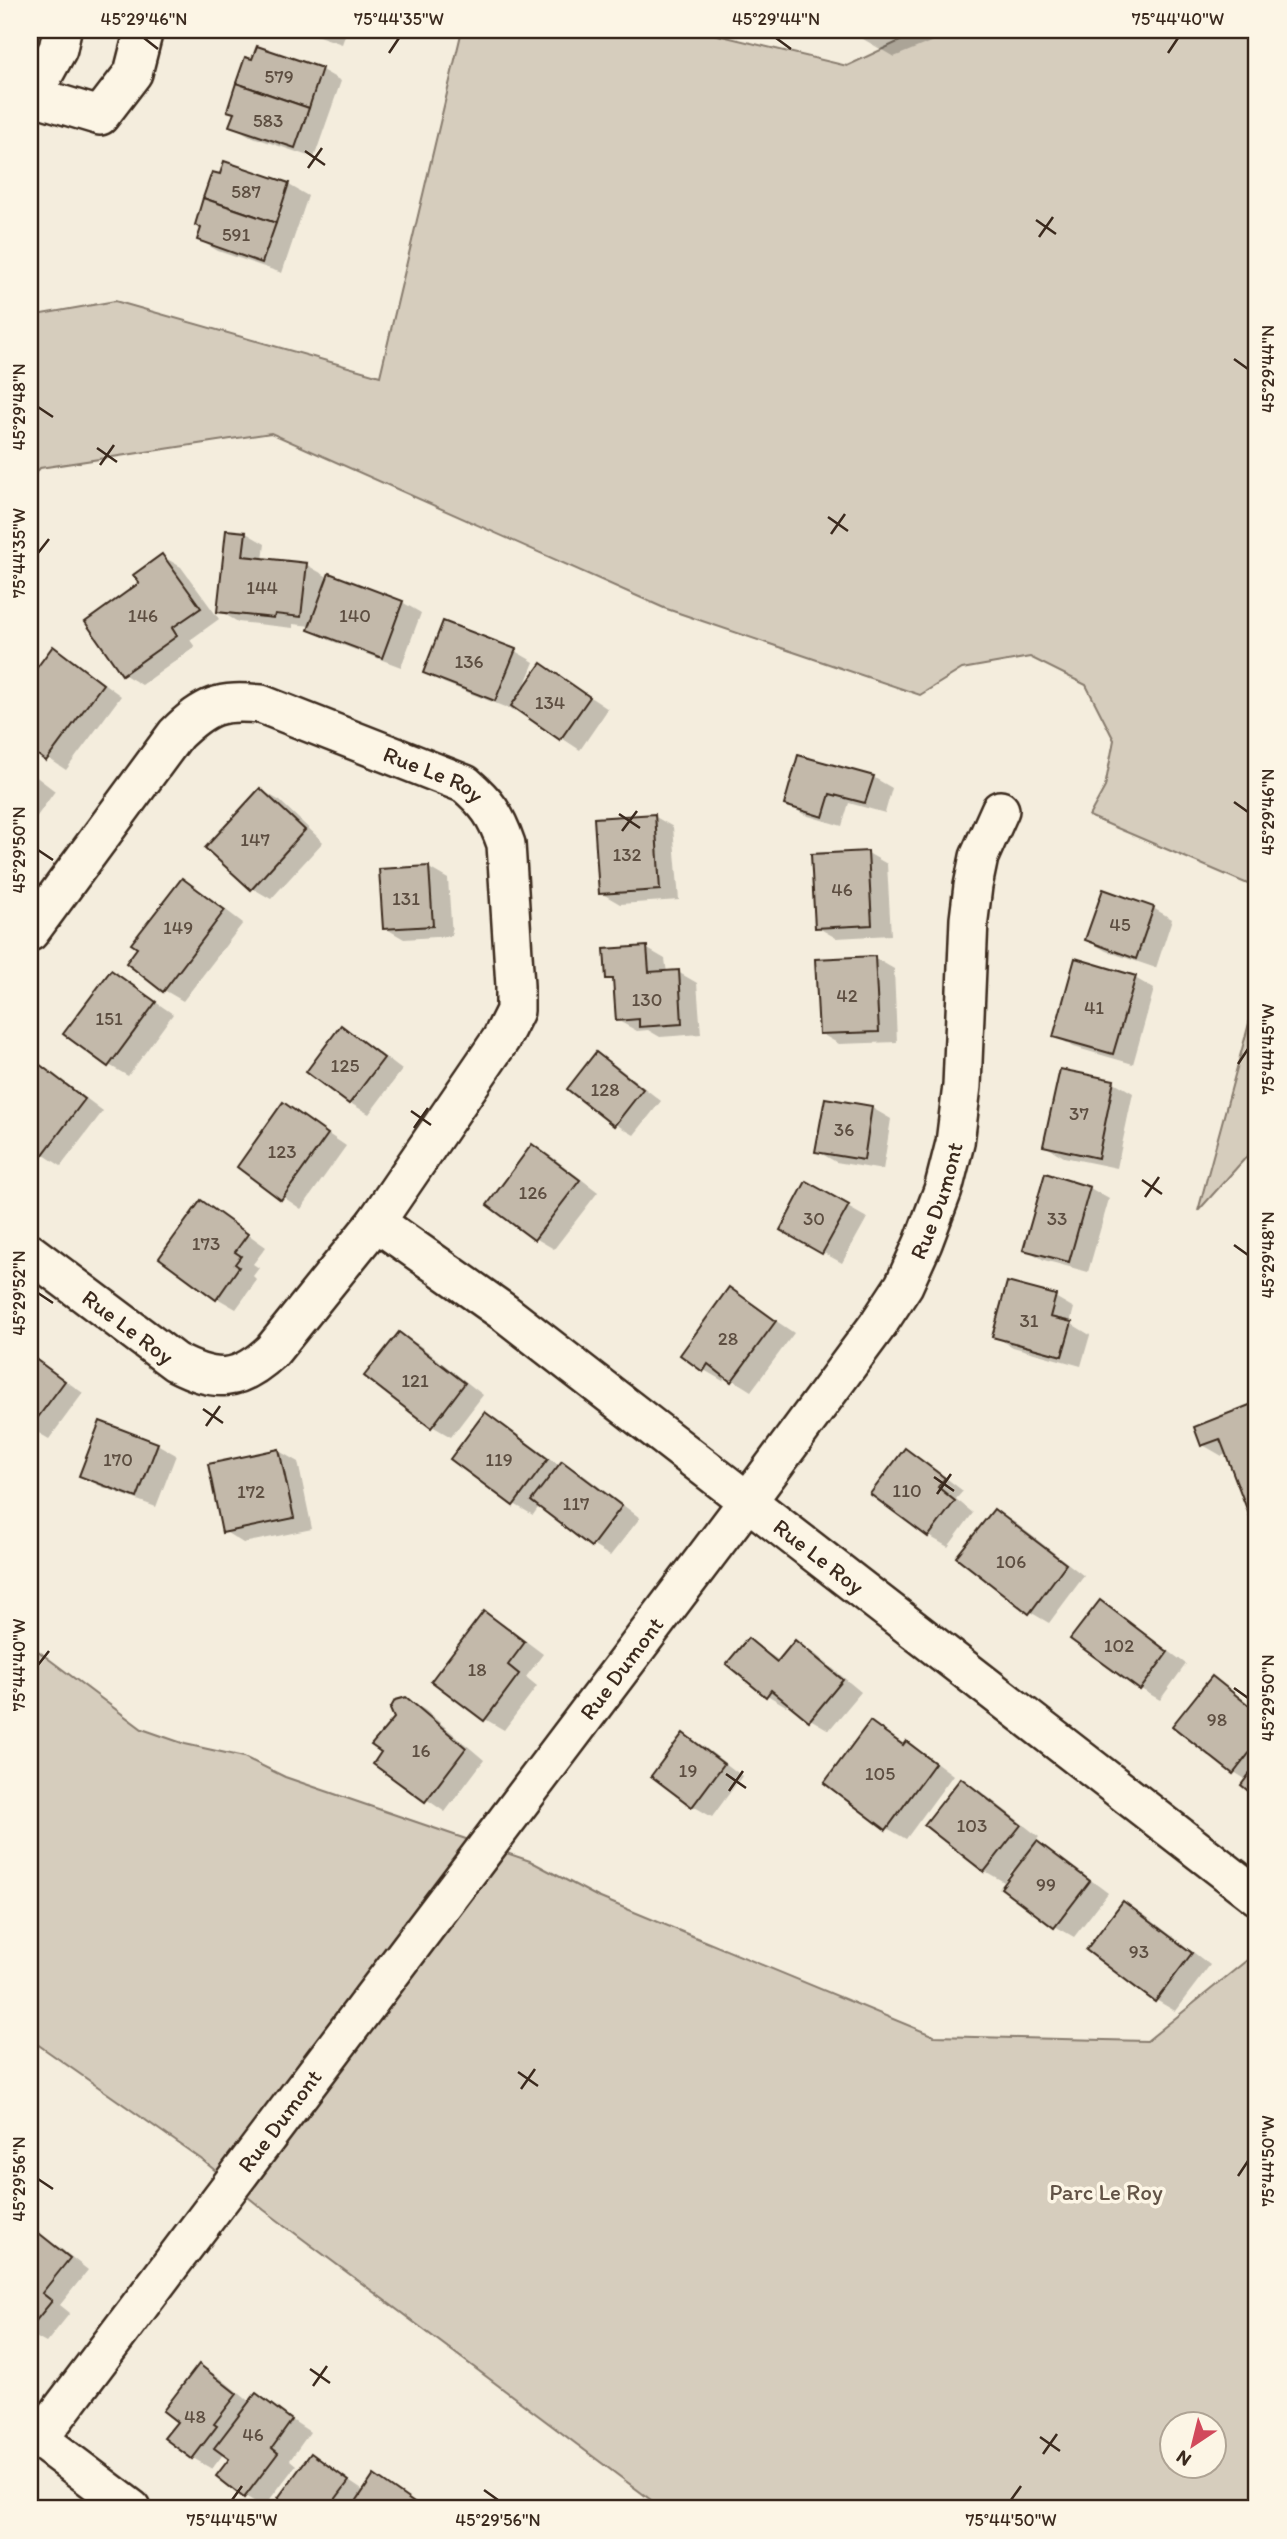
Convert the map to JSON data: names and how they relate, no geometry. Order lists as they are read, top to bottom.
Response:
{
  "streets": {
    "street": ["Rue Le Roy", "Rue Dumont"]
  },
  "crossings": [
    ["Rue Le Roy", "Rue Dumont"]
  ],
  "parks": ["Parc Le Roy"],
  "house_numbers": [
    "579",
    "583",
    "587",
    "591",
    "144",
    "146",
    "140",
    "136",
    "134",
    "147",
    "132",
    "46",
    "131",
    "45",
    "149",
    "42",
    "130",
    "41",
    "151",
    "125",
    "128",
    "37",
    "36",
    "123",
    "126",
    "30",
    "33",
    "173",
    "31",
    "28",
    "121",
    "170",
    "119",
    "110",
    "172",
    "117",
    "106",
    "102",
    "18",
    "98",
    "16",
    "19",
    "105",
    "103",
    "99",
    "93",
    "48",
    "46"
  ],
  "north": "bottom left",
  "coordinates": [
    "45°29'46\"N",
    "75°44'35\"W",
    "45°29'44\"N",
    "75°44'40\"W",
    "45°29'48\"N",
    "45°29'50\"N",
    "75°44'45\"W",
    "45°29'52\"N",
    "75°44'50\"W",
    "45°29'56\"N"
  ]
}
